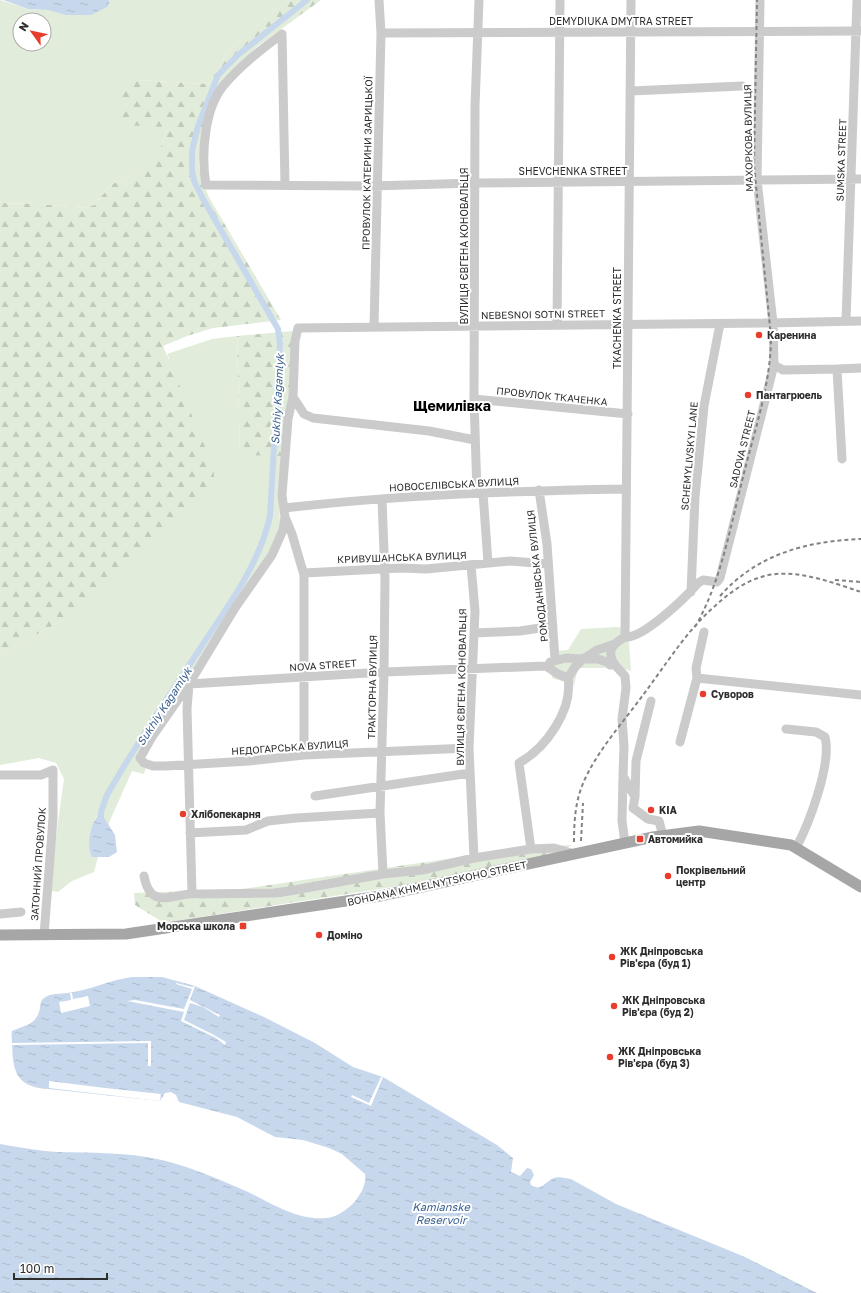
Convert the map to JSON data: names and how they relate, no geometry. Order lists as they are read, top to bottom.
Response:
{
  "streets": {
    "main road": ["BOHDANA KHMELNYTSKOHO STREET"],
    "street": [
      "DEMYDIUKA DMYTRA STREET",
      "МАХОРКОВА ВУЛИЦЯ",
      "SUMSKA STREET",
      "ПРОВУЛОК КАТЕРИНИ ЗАРИЦЬКОЇ",
      "SHEVCHENKA STREET",
      "ВУЛИЦЯ ЄВГЕНА КОНОВАЛЬЦЯ",
      "NEBESNOI SOTNI STREET",
      "TKACHENKA STREET",
      "ПРОВУЛОК ТКАЧЕНКА",
      "SADOVA STREET",
      "SCHEMYLIVSKYI LANE",
      "НОВОСЕЛІВСЬКА ВУЛИЦЯ",
      "КРИВУШАНСЬКА ВУЛИЦЯ",
      "РОМОДАНІВСЬКА ВУЛИЦЯ",
      "NOVA STREET",
      "ТРАКТОРНА ВУЛИЦЯ",
      "НЕДОГАРСЬКА ВУЛИЦЯ",
      "ЗАТОННИЙ ПРОВУЛОК"
    ]
  },
  "crossings": [
    ["DEMYDIUKA DMYTRA STREET", "МАХОРКОВА ВУЛИЦЯ"],
    ["DEMYDIUKA DMYTRA STREET", "SUMSKA STREET"],
    ["DEMYDIUKA DMYTRA STREET", "ПРОВУЛОК КАТЕРИНИ ЗАРИЦЬКОЇ"],
    ["DEMYDIUKA DMYTRA STREET", "ВУЛИЦЯ ЄВГЕНА КОНОВАЛЬЦЯ"],
    ["DEMYDIUKA DMYTRA STREET", "TKACHENKA STREET"],
    ["МАХОРКОВА ВУЛИЦЯ", "SHEVCHENKA STREET"],
    ["МАХОРКОВА ВУЛИЦЯ", "NEBESNOI SOTNI STREET"],
    ["МАХОРКОВА ВУЛИЦЯ", "SADOVA STREET"],
    ["SUMSKA STREET", "SHEVCHENKA STREET"],
    ["SUMSKA STREET", "NEBESNOI SOTNI STREET"],
    ["ПРОВУЛОК КАТЕРИНИ ЗАРИЦЬКОЇ", "SHEVCHENKA STREET"],
    ["ПРОВУЛОК КАТЕРИНИ ЗАРИЦЬКОЇ", "NEBESNOI SOTNI STREET"],
    ["SHEVCHENKA STREET", "ВУЛИЦЯ ЄВГЕНА КОНОВАЛЬЦЯ"],
    ["SHEVCHENKA STREET", "TKACHENKA STREET"],
    ["ВУЛИЦЯ ЄВГЕНА КОНОВАЛЬЦЯ", "NEBESNOI SOTNI STREET"],
    ["ВУЛИЦЯ ЄВГЕНА КОНОВАЛЬЦЯ", "ПРОВУЛОК ТКАЧЕНКА"],
    ["ВУЛИЦЯ ЄВГЕНА КОНОВАЛЬЦЯ", "НОВОСЕЛІВСЬКА ВУЛИЦЯ"],
    ["ВУЛИЦЯ ЄВГЕНА КОНОВАЛЬЦЯ", "КРИВУШАНСЬКА ВУЛИЦЯ"],
    ["ВУЛИЦЯ ЄВГЕНА КОНОВАЛЬЦЯ", "NOVA STREET"],
    ["ВУЛИЦЯ ЄВГЕНА КОНОВАЛЬЦЯ", "НЕДОГАРСЬКА ВУЛИЦЯ"],
    ["NEBESNOI SOTNI STREET", "TKACHENKA STREET"],
    ["NEBESNOI SOTNI STREET", "SADOVA STREET"],
    ["NEBESNOI SOTNI STREET", "SCHEMYLIVSKYI LANE"],
    ["TKACHENKA STREET", "ПРОВУЛОК ТКАЧЕНКА"],
    ["TKACHENKA STREET", "НОВОСЕЛІВСЬКА ВУЛИЦЯ"],
    ["SADOVA STREET", "SCHEMYLIVSKYI LANE"],
    ["НОВОСЕЛІВСЬКА ВУЛИЦЯ", "РОМОДАНІВСЬКА ВУЛИЦЯ"],
    ["НОВОСЕЛІВСЬКА ВУЛИЦЯ", "ТРАКТОРНА ВУЛИЦЯ"],
    ["КРИВУШАНСЬКА ВУЛИЦЯ", "РОМОДАНІВСЬКА ВУЛИЦЯ"],
    ["КРИВУШАНСЬКА ВУЛИЦЯ", "ТРАКТОРНА ВУЛИЦЯ"],
    ["NOVA STREET", "ТРАКТОРНА ВУЛИЦЯ"],
    ["NOVA STREET", "НЕДОГАРСЬКА ВУЛИЦЯ"],
    ["ТРАКТОРНА ВУЛИЦЯ", "НЕДОГАРСЬКА ВУЛИЦЯ"],
    ["ЗАТОННИЙ ПРОВУЛОК", "BOHDANA KHMELNYTSKOHO STREET"]
  ],
  "districts": ["Щемилівка"],
  "water": ["Sukhiy Kagamlyk", "Kamianske Reservoir"],
  "places": {
    "other": [
      "Каренина",
      "Пантагрюель",
      "Суворов",
      "KIA",
      "Хлібопекарня",
      "Покрівельний центр",
      "Доміно",
      "ЖК Дніпровська Рів'єра (буд 1)",
      "ЖК Дніпровська Рів'єра (буд 2)",
      "ЖК Дніпровська Рів'єра (буд 3)"
    ],
    "transit": ["Автомийка", "Морська школа"]
  },
  "scale_bar": "100 m",
  "north": "top left"
}
